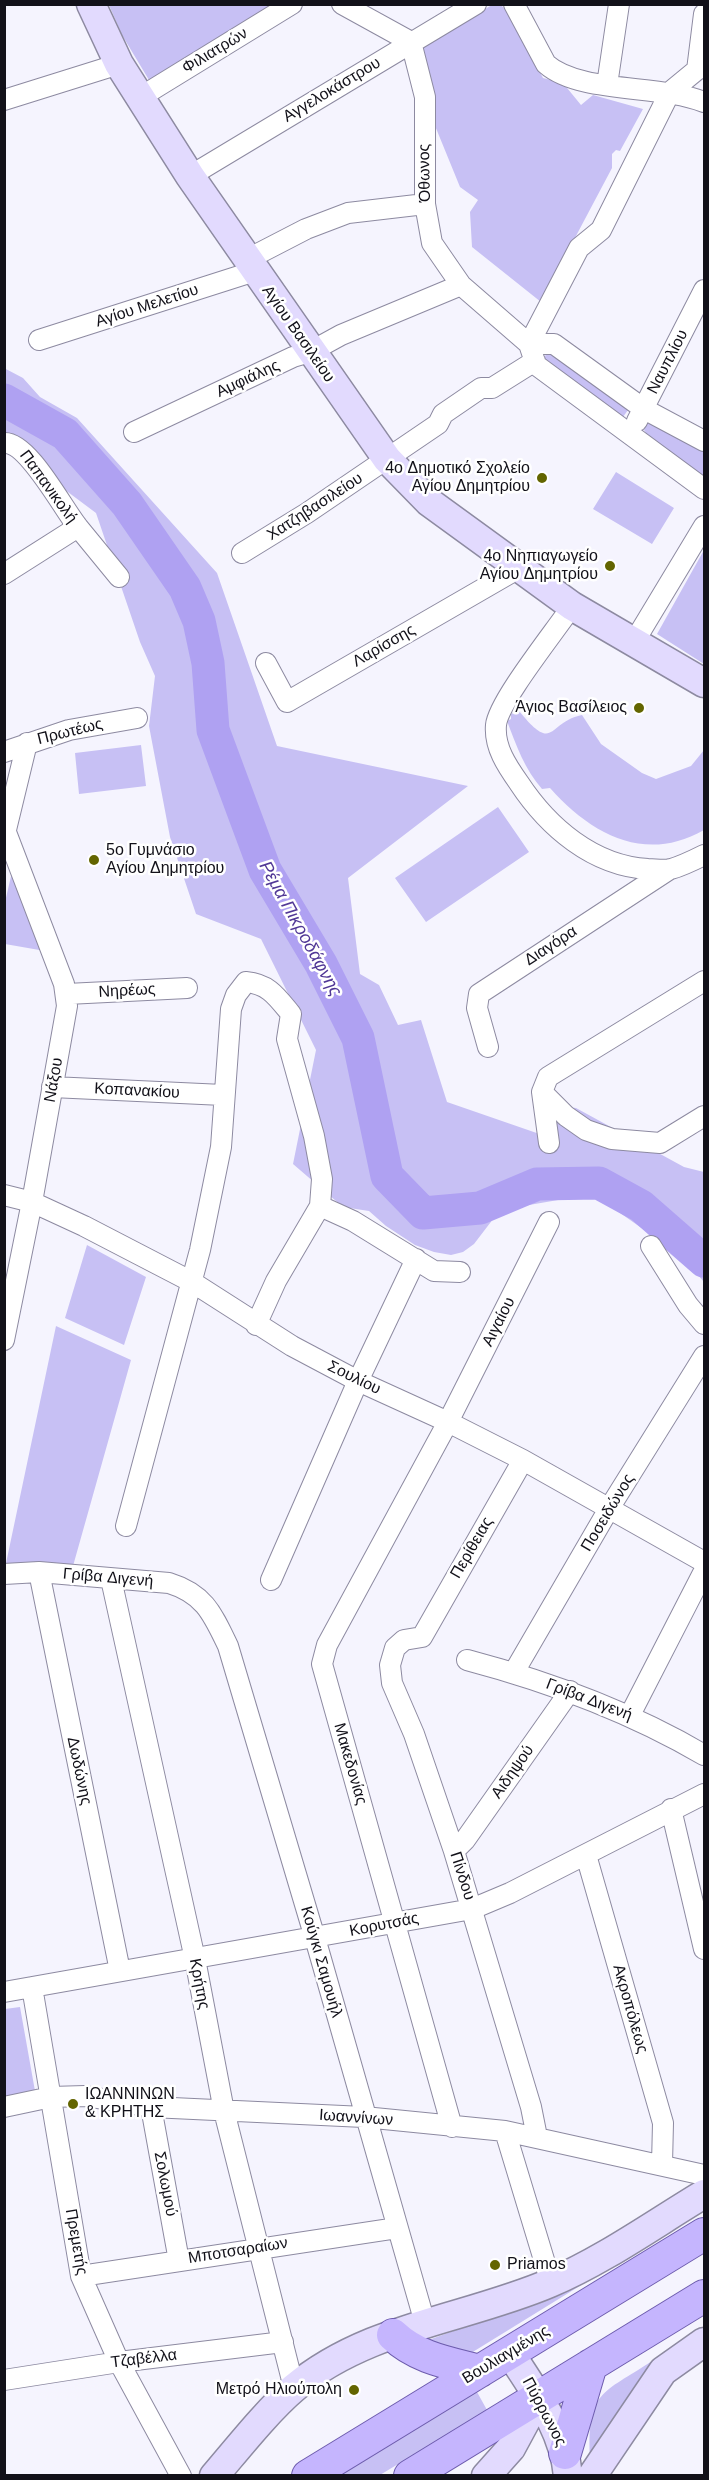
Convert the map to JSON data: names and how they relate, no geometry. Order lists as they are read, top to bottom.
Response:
{
  "streets": {
    "main road": ["Βουλιαγμένης"],
    "street": [
      "Φιλιατρών",
      "Αγγελοκάστρου",
      "Όθωνος",
      "Αγίου Μελετίου",
      "Αγίου Βασιλείου",
      "Ναυπλίου",
      "Αμφιάλης",
      "Παπανικολή",
      "Χατζηβασιλείου",
      "Λαρίσσης",
      "Πρωτέως",
      "Διαγόρα",
      "Νηρέως",
      "Νάξου",
      "Κοπανακίου",
      "Αιγαίου",
      "Σουλίου",
      "Ποσειδώνος",
      "Περίθειας",
      "Γρίβα Διγενή",
      "Μακεδονίας",
      "Δωδώνης",
      "Αιδηψού",
      "Πίνδου",
      "Κορυτσάς",
      "Κούγκι Σαμουήλ",
      "Κρήτης",
      "Ακροπόλεως",
      "Ιωαννίνων",
      "Σολωμού",
      "Πρεμετής",
      "Μποτσαραίων",
      "Τζαβέλλα",
      "Πύρρωνος"
    ]
  },
  "crossings": [
    ["Φιλιατρών", "Αγίου Βασιλείου"],
    ["Αγγελοκάστρου", "Όθωνος"],
    ["Αγγελοκάστρου", "Αγίου Βασιλείου"],
    ["Όθωνος", "Αγίου Μελετίου"],
    ["Όθωνος", "Ναυπλίου"],
    ["Όθωνος", "Αμφιάλης"],
    ["Όθωνος", "Χατζηβασιλείου"],
    ["Αγίου Μελετίου", "Αγίου Βασιλείου"],
    ["Αγίου Βασιλείου", "Αμφιάλης"],
    ["Αγίου Βασιλείου", "Χατζηβασιλείου"],
    ["Αγίου Βασιλείου", "Λαρίσσης"],
    ["Νηρέως", "Νάξου"],
    ["Νάξου", "Κοπανακίου"],
    ["Νάξου", "Σουλίου"],
    ["Αιγαίου", "Σουλίου"],
    ["Αιγαίου", "Μακεδονίας"],
    ["Σουλίου", "Ποσειδώνος"],
    ["Σουλίου", "Περίθειας"],
    ["Σουλίου", "Μακεδονίας"],
    ["Ποσειδώνος", "Γρίβα Διγενή"],
    ["Περίθειας", "Πίνδου"],
    ["Γρίβα Διγενή", "Δωδώνης"],
    ["Γρίβα Διγενή", "Αιδηψού"],
    ["Γρίβα Διγενή", "Κούγκι Σαμουήλ"],
    ["Γρίβα Διγενή", "Κρήτης"],
    ["Μακεδονίας", "Κορυτσάς"],
    ["Μακεδονίας", "Ιωαννίνων"],
    ["Δωδώνης", "Κορυτσάς"],
    ["Αιδηψού", "Πίνδου"],
    ["Πίνδου", "Κορυτσάς"],
    ["Πίνδου", "Ιωαννίνων"],
    ["Κορυτσάς", "Κούγκι Σαμουήλ"],
    ["Κορυτσάς", "Κρήτης"],
    ["Κορυτσάς", "Ακροπόλεως"],
    ["Κορυτσάς", "Πρεμετής"],
    ["Κούγκι Σαμουήλ", "Ιωαννίνων"],
    ["Κούγκι Σαμουήλ", "Μποτσαραίων"],
    ["Κρήτης", "Ιωαννίνων"],
    ["Κρήτης", "Μποτσαραίων"],
    ["Κρήτης", "Τζαβέλλα"],
    ["Ακροπόλεως", "Ιωαννίνων"],
    ["Ιωαννίνων", "Σολωμού"],
    ["Ιωαννίνων", "Πρεμετής"],
    ["Σολωμού", "Μποτσαραίων"],
    ["Πρεμετής", "Μποτσαραίων"],
    ["Πρεμετής", "Τζαβέλλα"],
    ["Βουλιαγμένης", "Πύρρωνος"]
  ],
  "water": ["Ρέμα Πικροδάφνης"],
  "places": [
    "4ο Δημοτικό Σχολείο Αγίου Δημητρίου",
    "4ο Νηπιαγωγείο Αγίου Δημητρίου",
    "Άγιος Βασίλειος",
    "5ο Γυμνάσιο Αγίου Δημητρίου",
    "ΙΩΑΝΝΙΝΩΝ & ΚΡΗΤΗΣ",
    "Priamos",
    "Μετρό Ηλιούπολη"
  ]
}
